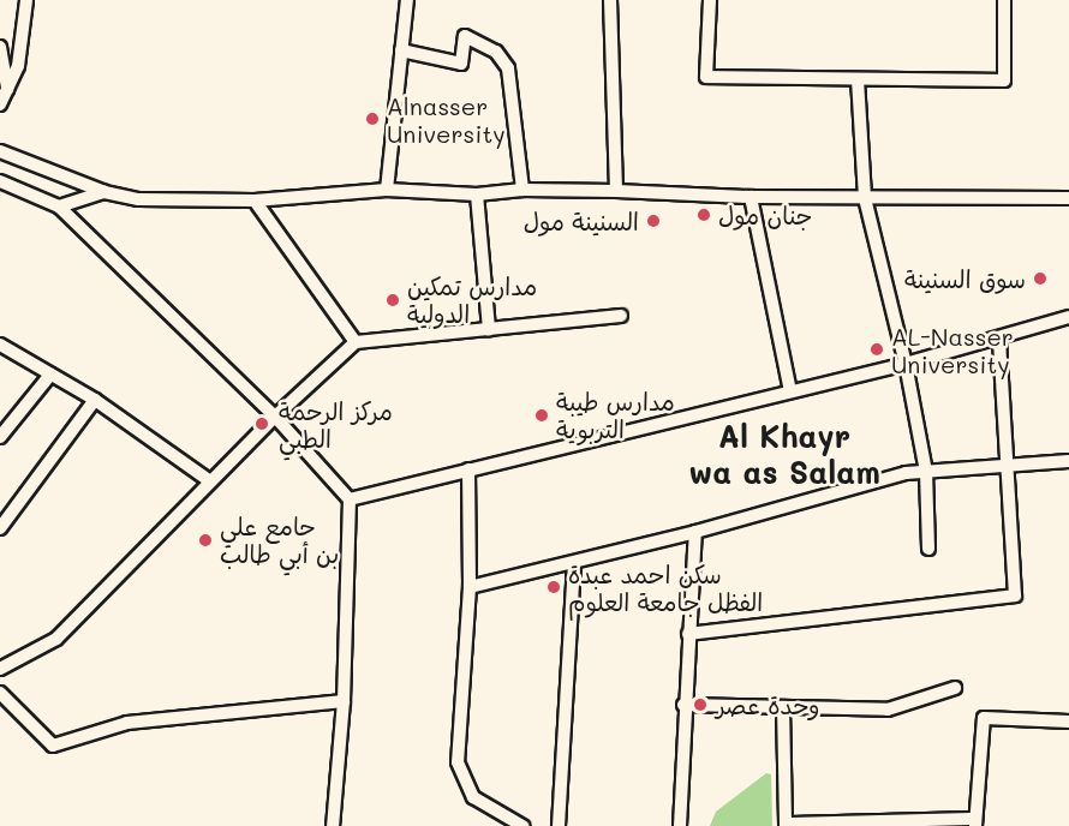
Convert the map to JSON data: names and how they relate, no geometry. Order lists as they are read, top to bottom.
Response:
{
  "districts": ["Al Khayr wa as Salam"],
  "places": [
    "Alnasser University",
    "جنان مول",
    "السنينة مول",
    "سوق السنينة",
    "مدارس تمكين الدولية",
    "AL-Nasser University",
    "مدارس طيبة التربوية",
    "مركز الرحمة الطبي",
    "جامع علي بن أبي طالب",
    "سكن احمد عبدة الفظل جامعة العلوم",
    "وحدة عصر"
  ]
}
